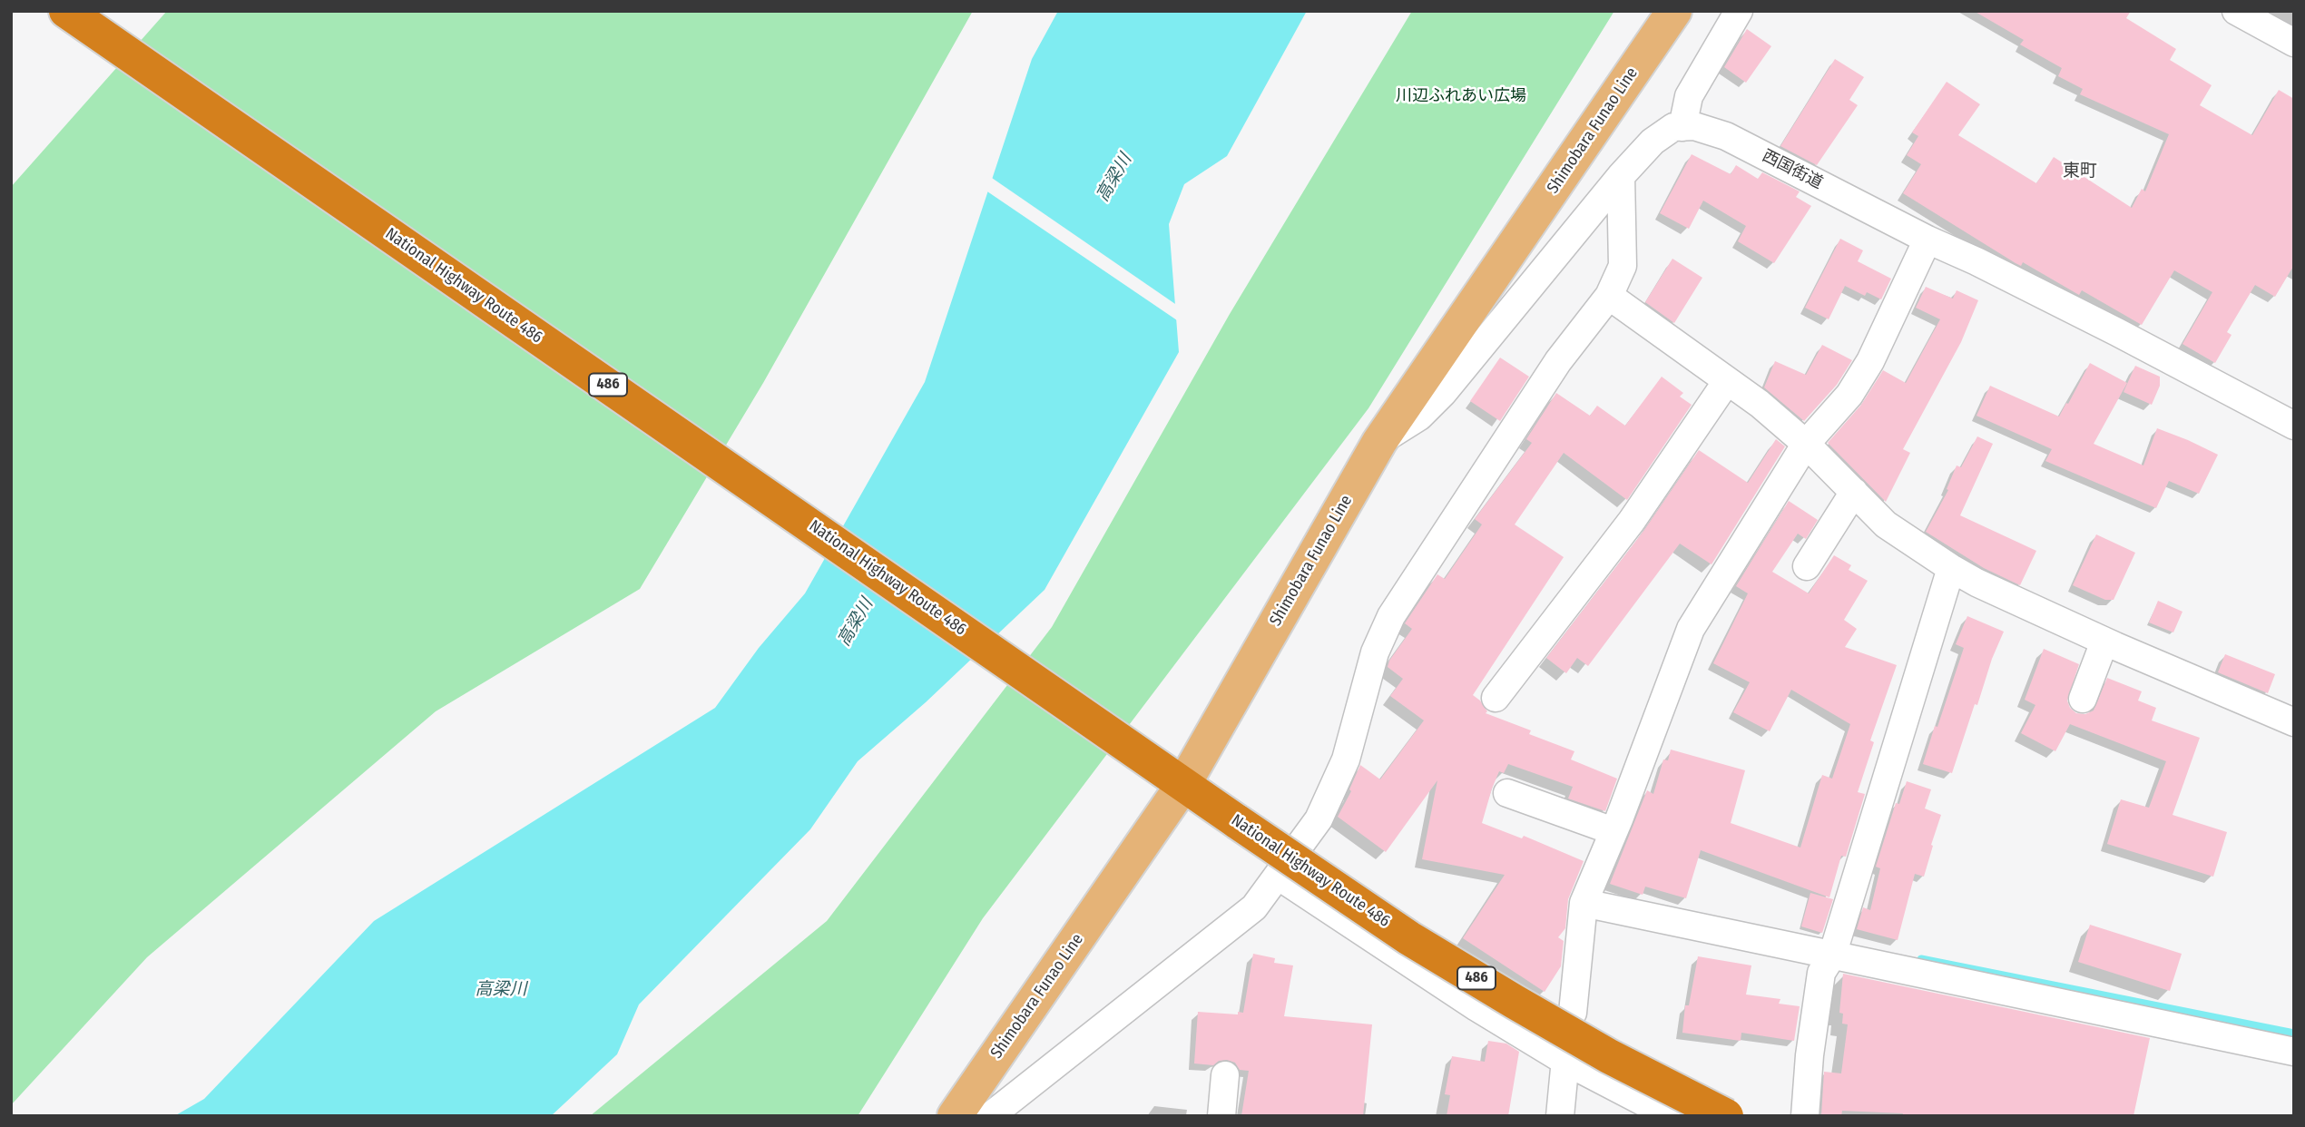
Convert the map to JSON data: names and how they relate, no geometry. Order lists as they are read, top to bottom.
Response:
{
  "streets": {
    "highway": ["National Highway Route 486", "486"],
    "main road": ["Shimobara Funao Line"],
    "street": ["西国街道"]
  },
  "crossings": [
    ["Shimobara Funao Line", "National Highway Route 486"]
  ],
  "districts": ["東町"],
  "water": ["高梁川"],
  "parks": ["川辺ふれあい広場"]
}
